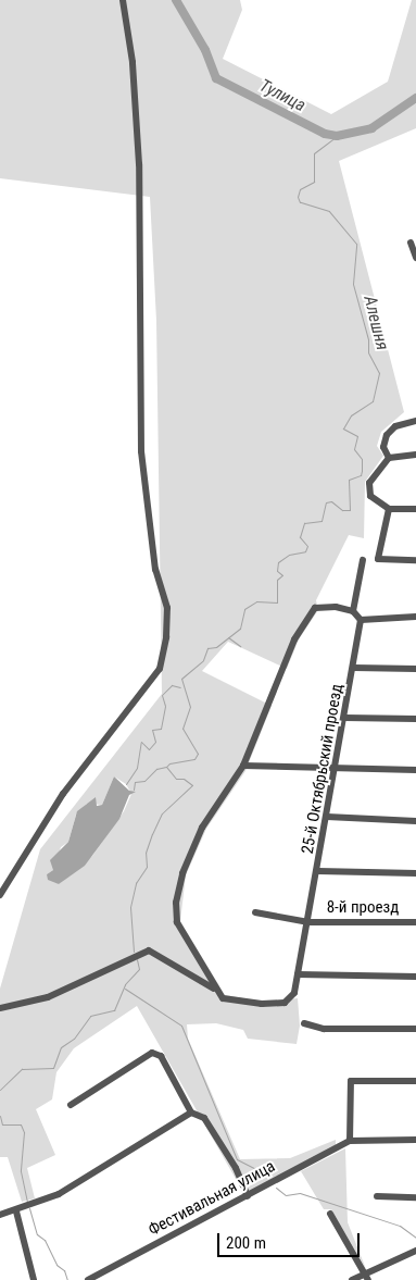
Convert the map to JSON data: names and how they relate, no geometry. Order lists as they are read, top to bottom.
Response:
{
  "streets": {
    "street": ["25-й Октябрьский проезд", "8-й проезд", "Фестивальная улица"]
  },
  "crossings": [
    ["25-й Октябрьский проезд", "8-й проезд"]
  ],
  "water": ["Тулица", "Алешня"],
  "scale_bar": "200 m"
}
